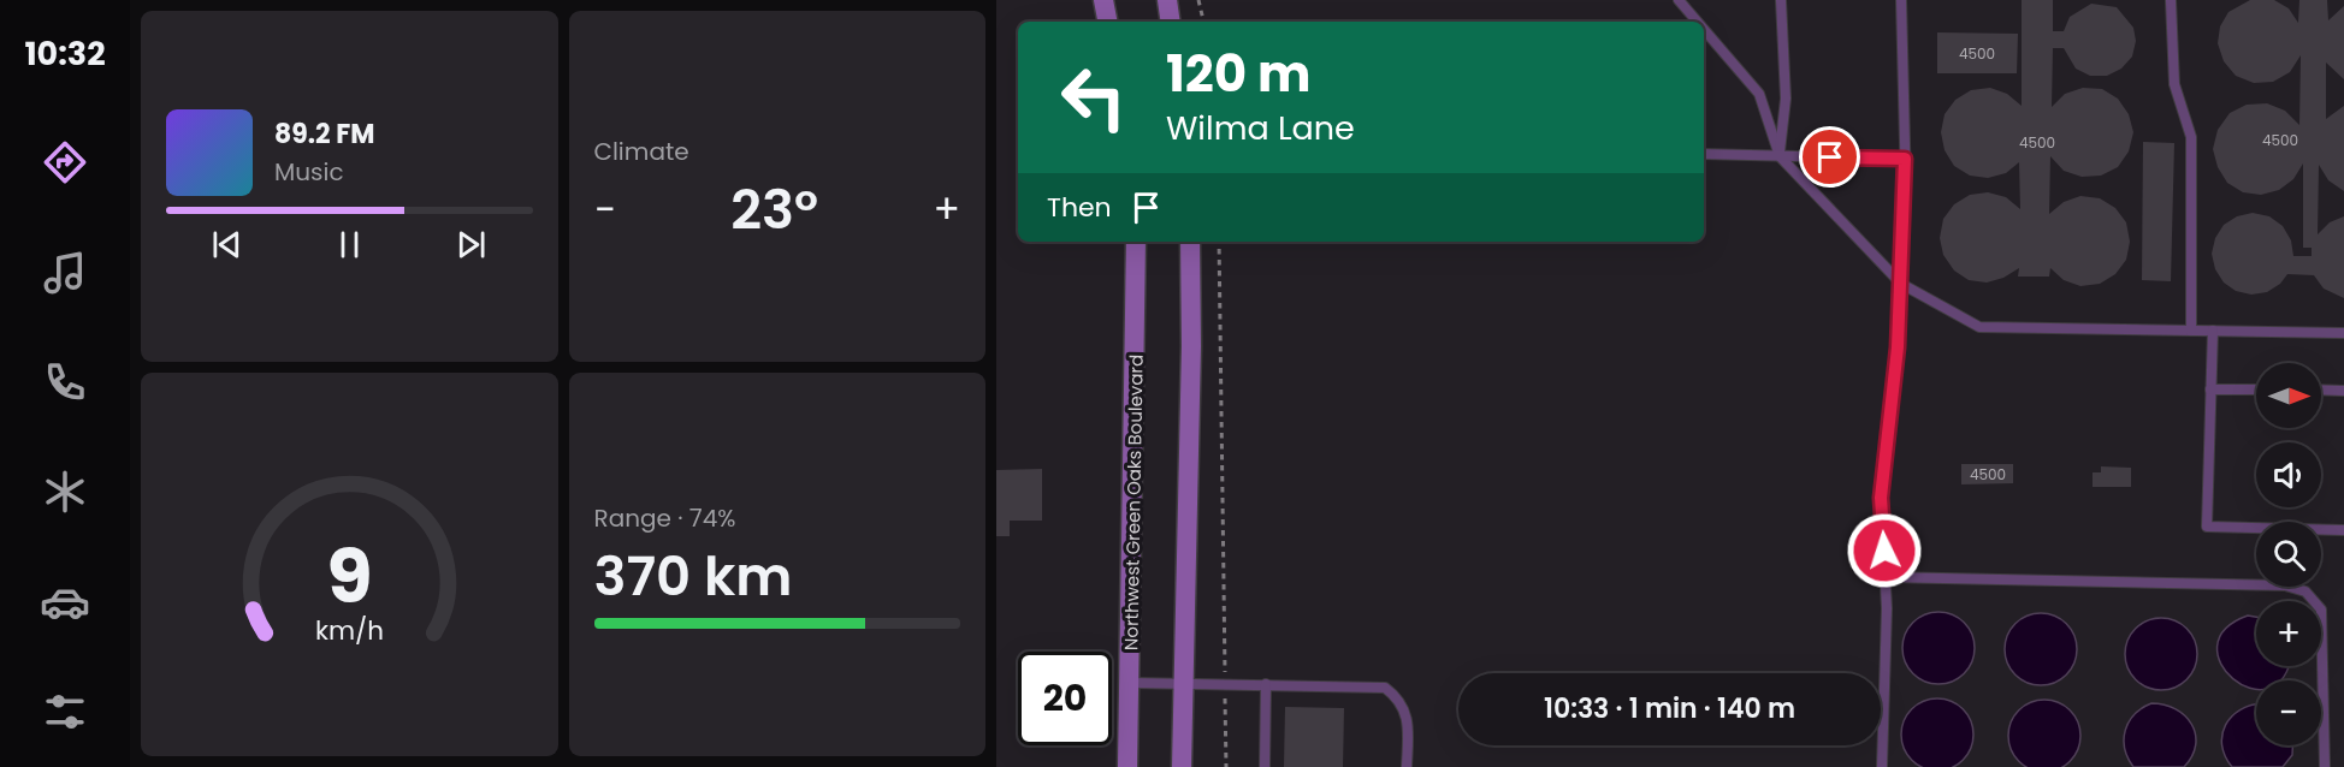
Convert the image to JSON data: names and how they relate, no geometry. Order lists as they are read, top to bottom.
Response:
{
  "streets": {
    "main road": ["Northwest Green Oaks Boulevard"]
  },
  "house_numbers": [
    "4500",
    "4500",
    "4500",
    "4500"
  ],
  "north": "right",
  "page": {
    "tabs": "10:32",
    "tile": [
      "Climate",
      ["Range · 74%", "370 km"]
    ],
    "turn": ["120 m", "Wilma Lane"],
    "song": ["89.2 FM", "Music"],
    "then": "Then",
    "heat": ["−", "23°", "+"],
    "map_buttons": ["+", "−"],
    "limit": "20",
    "trip": "10:33 · 1 min · 140 m",
    "gauge": ["9", "km/h"]
  }
}
